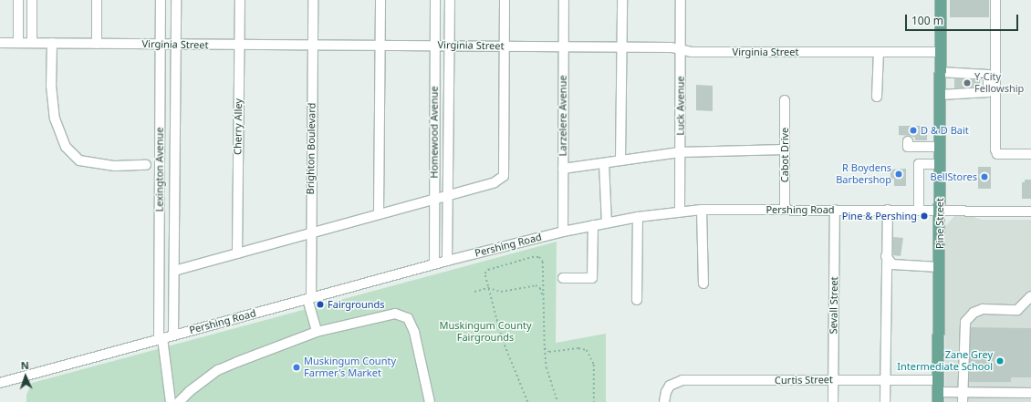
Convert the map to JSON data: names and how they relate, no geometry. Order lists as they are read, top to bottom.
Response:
{
  "streets": {
    "main road": ["Pine Street"],
    "street": [
      "Virginia Street",
      "Luck Avenue",
      "Larzelere Avenue",
      "Cherry Alley",
      "Homewood Avenue",
      "Brighton Boulevard",
      "Cabot Drive",
      "Lexington Avenue",
      "Pershing Road",
      "Sevall Street",
      "Curtis Street"
    ]
  },
  "crossings": [
    ["Virginia Street", "Luck Avenue"],
    ["Virginia Street", "Larzelere Avenue"],
    ["Virginia Street", "Cherry Alley"],
    ["Virginia Street", "Homewood Avenue"],
    ["Virginia Street", "Brighton Boulevard"],
    ["Virginia Street", "Lexington Avenue"],
    ["Virginia Street", "Pine Street"],
    ["Luck Avenue", "Pershing Road"],
    ["Larzelere Avenue", "Pershing Road"],
    ["Homewood Avenue", "Pershing Road"],
    ["Brighton Boulevard", "Pershing Road"],
    ["Cabot Drive", "Pershing Road"],
    ["Lexington Avenue", "Pershing Road"],
    ["Pershing Road", "Pine Street"],
    ["Pershing Road", "Sevall Street"],
    ["Pine Street", "Curtis Street"],
    ["Sevall Street", "Curtis Street"]
  ],
  "parks": ["Muskingum County Fairgrounds"],
  "places": [
    "Y-City Fellowship",
    "D & D Bait",
    "R Boydens Barbershop",
    "BellStores",
    "Pine & Pershing",
    "Fairgrounds",
    "Zane Grey Intermediate School",
    "Muskingum County Farmer's Market"
  ],
  "scale_bar": "100 m",
  "north": "top"
}
